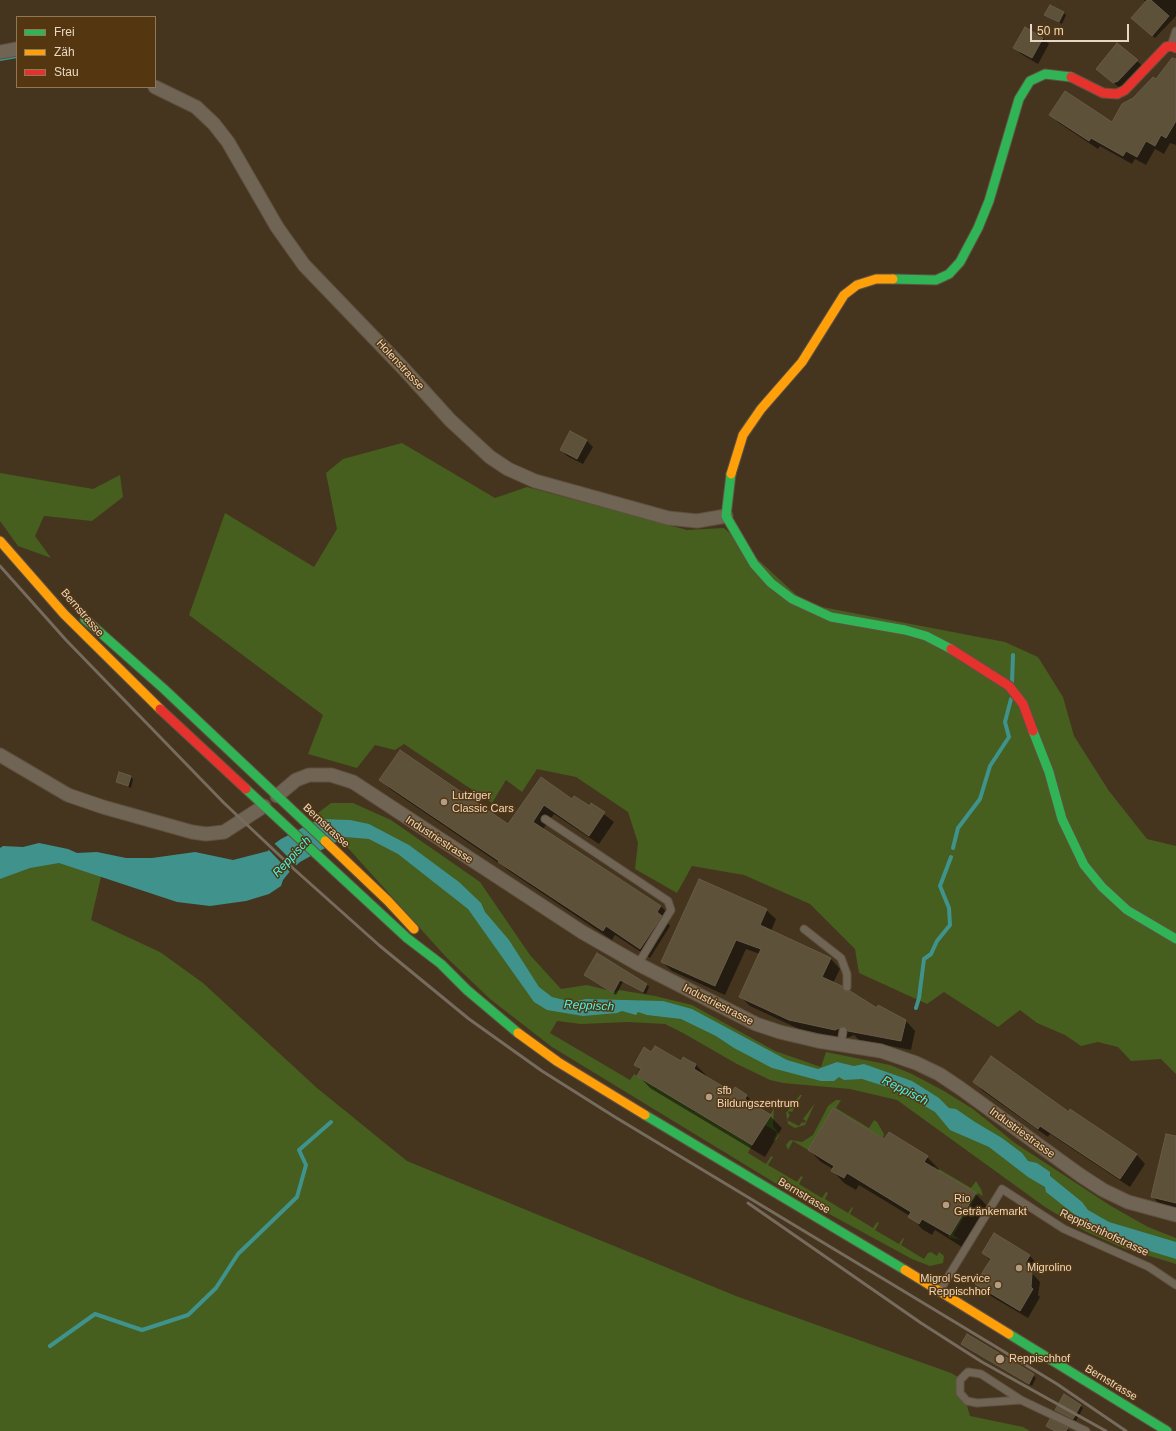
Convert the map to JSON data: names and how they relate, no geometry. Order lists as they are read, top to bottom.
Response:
{
  "streets": {
    "main road": ["Bernstrasse"],
    "street": ["Holenstrasse", "Industriestrasse"],
    "lane": ["Reppischhofstrasse"]
  },
  "crossings": [
    ["Bernstrasse", "Industriestrasse"],
    ["Bernstrasse", "Reppischhofstrasse"]
  ],
  "water": ["Reppisch"],
  "places": [
    "Lutziger Classic Cars",
    "sfb Bildungszentrum",
    "Rio Getränkemarkt",
    "Migrolino",
    "Migrol Service Reppischhof",
    "Reppischhof"
  ],
  "legend": ["Frei", "Zäh", "Stau"],
  "scale_bar": "50 m"
}
